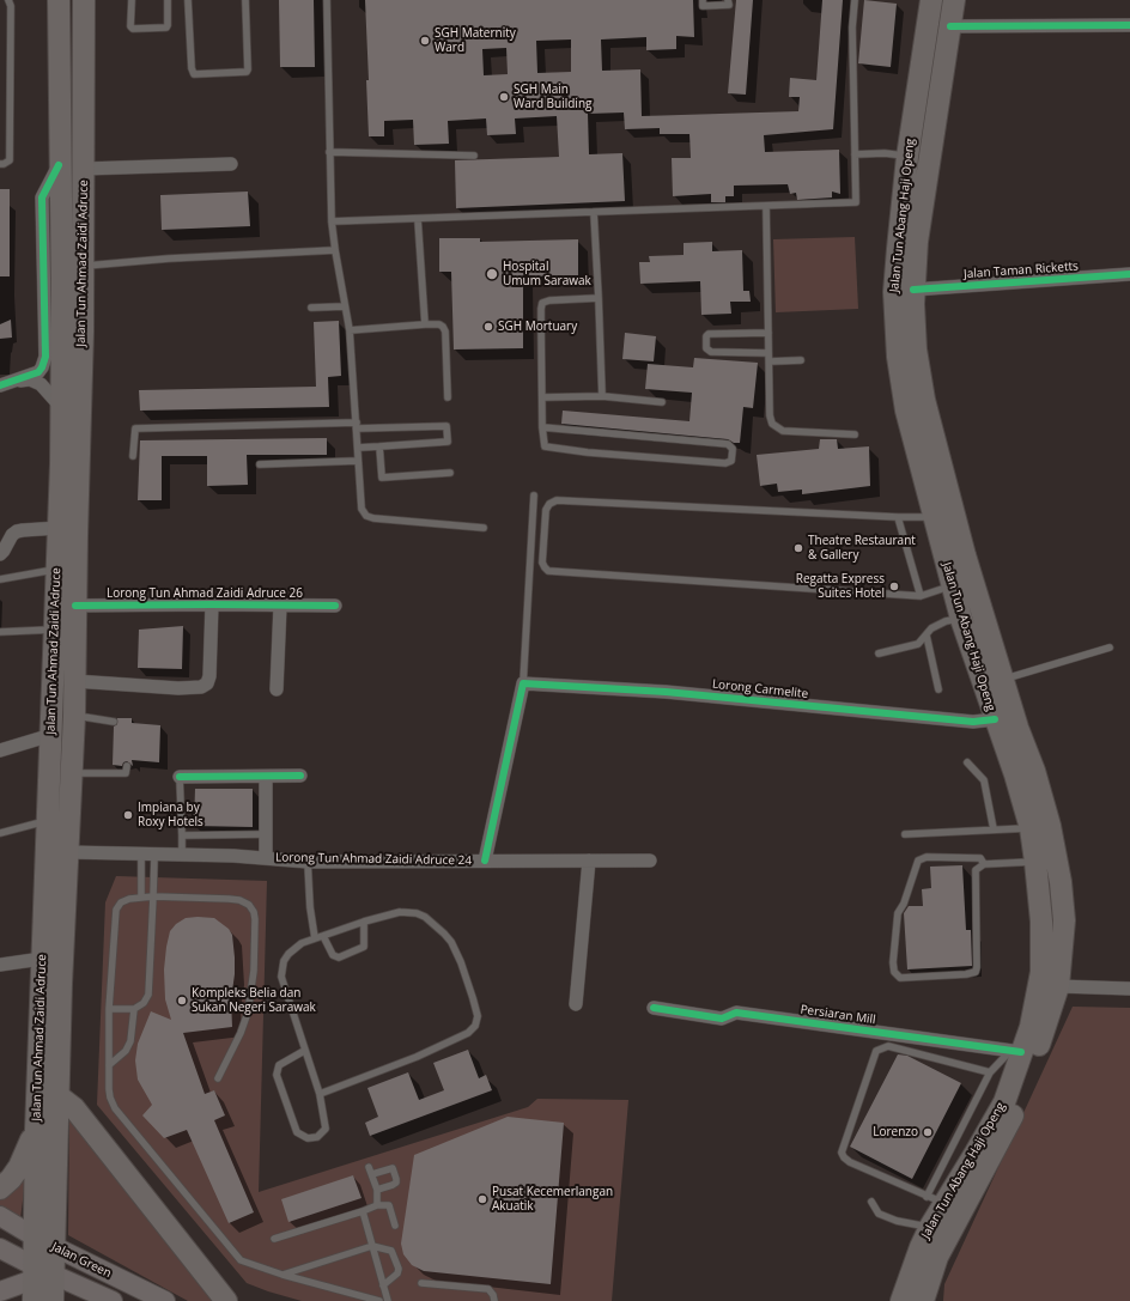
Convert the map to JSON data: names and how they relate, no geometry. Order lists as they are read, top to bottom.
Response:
{
  "streets": {
    "main road": ["Jalan Tun Abang Haji Openg", "Jalan Tun Ahmad Zaidi Adruce", "Jalan Green"],
    "street": [
      "Jalan Taman Ricketts",
      "Lorong Tun Ahmad Zaidi Adruce 26",
      "Lorong Carmelite",
      "Lorong Tun Ahmad Zaidi Adruce 24",
      "Persiaran Mill"
    ]
  },
  "crossings": [
    ["Jalan Tun Abang Haji Openg", "Jalan Taman Ricketts"],
    ["Jalan Tun Abang Haji Openg", "Lorong Carmelite"],
    ["Jalan Tun Abang Haji Openg", "Persiaran Mill"],
    ["Jalan Tun Ahmad Zaidi Adruce", "Lorong Tun Ahmad Zaidi Adruce 26"],
    ["Jalan Tun Ahmad Zaidi Adruce", "Lorong Tun Ahmad Zaidi Adruce 24"],
    ["Jalan Tun Ahmad Zaidi Adruce", "Jalan Green"]
  ],
  "places": [
    "SGH Maternity Ward",
    "SGH Main Ward Building",
    "Hospital Umum Sarawak",
    "SGH Mortuary",
    "Theatre Restaurant & Gallery",
    "Regatta Express Suites Hotel",
    "Impiana by Roxy Hotels",
    "Kompleks Belia dan Sukan Negeri Sarawak",
    "Lorenzo",
    "Pusat Kecemerlangan Akuatik"
  ]
}
